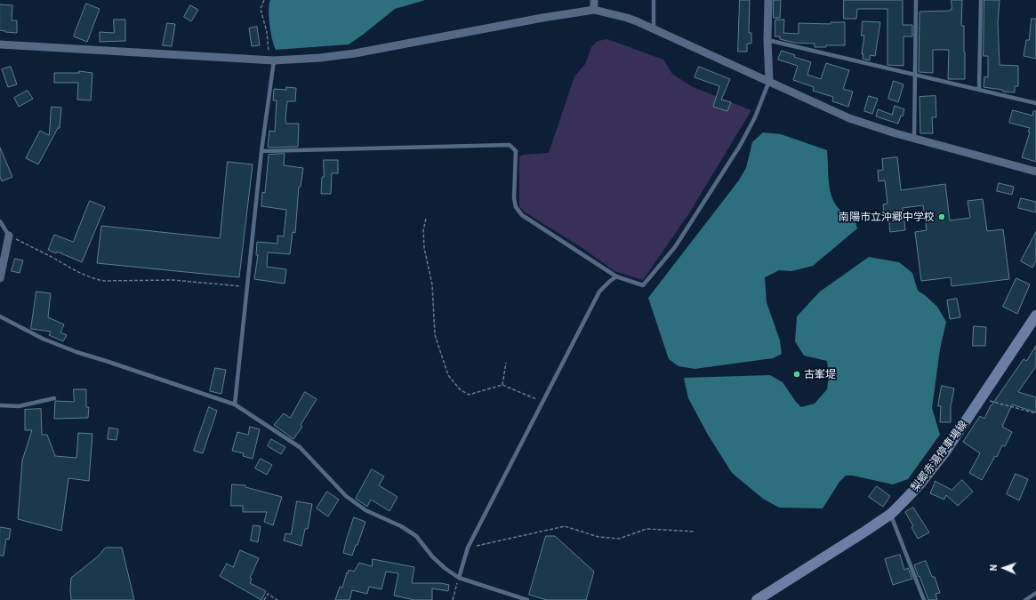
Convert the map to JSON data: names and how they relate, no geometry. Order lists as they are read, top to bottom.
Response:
{
  "streets": {
    "main road": ["梨郷赤湯停車場線"]
  },
  "places": ["南陽市立沖郷中学校", "古峯堤"],
  "north": "left"
}
